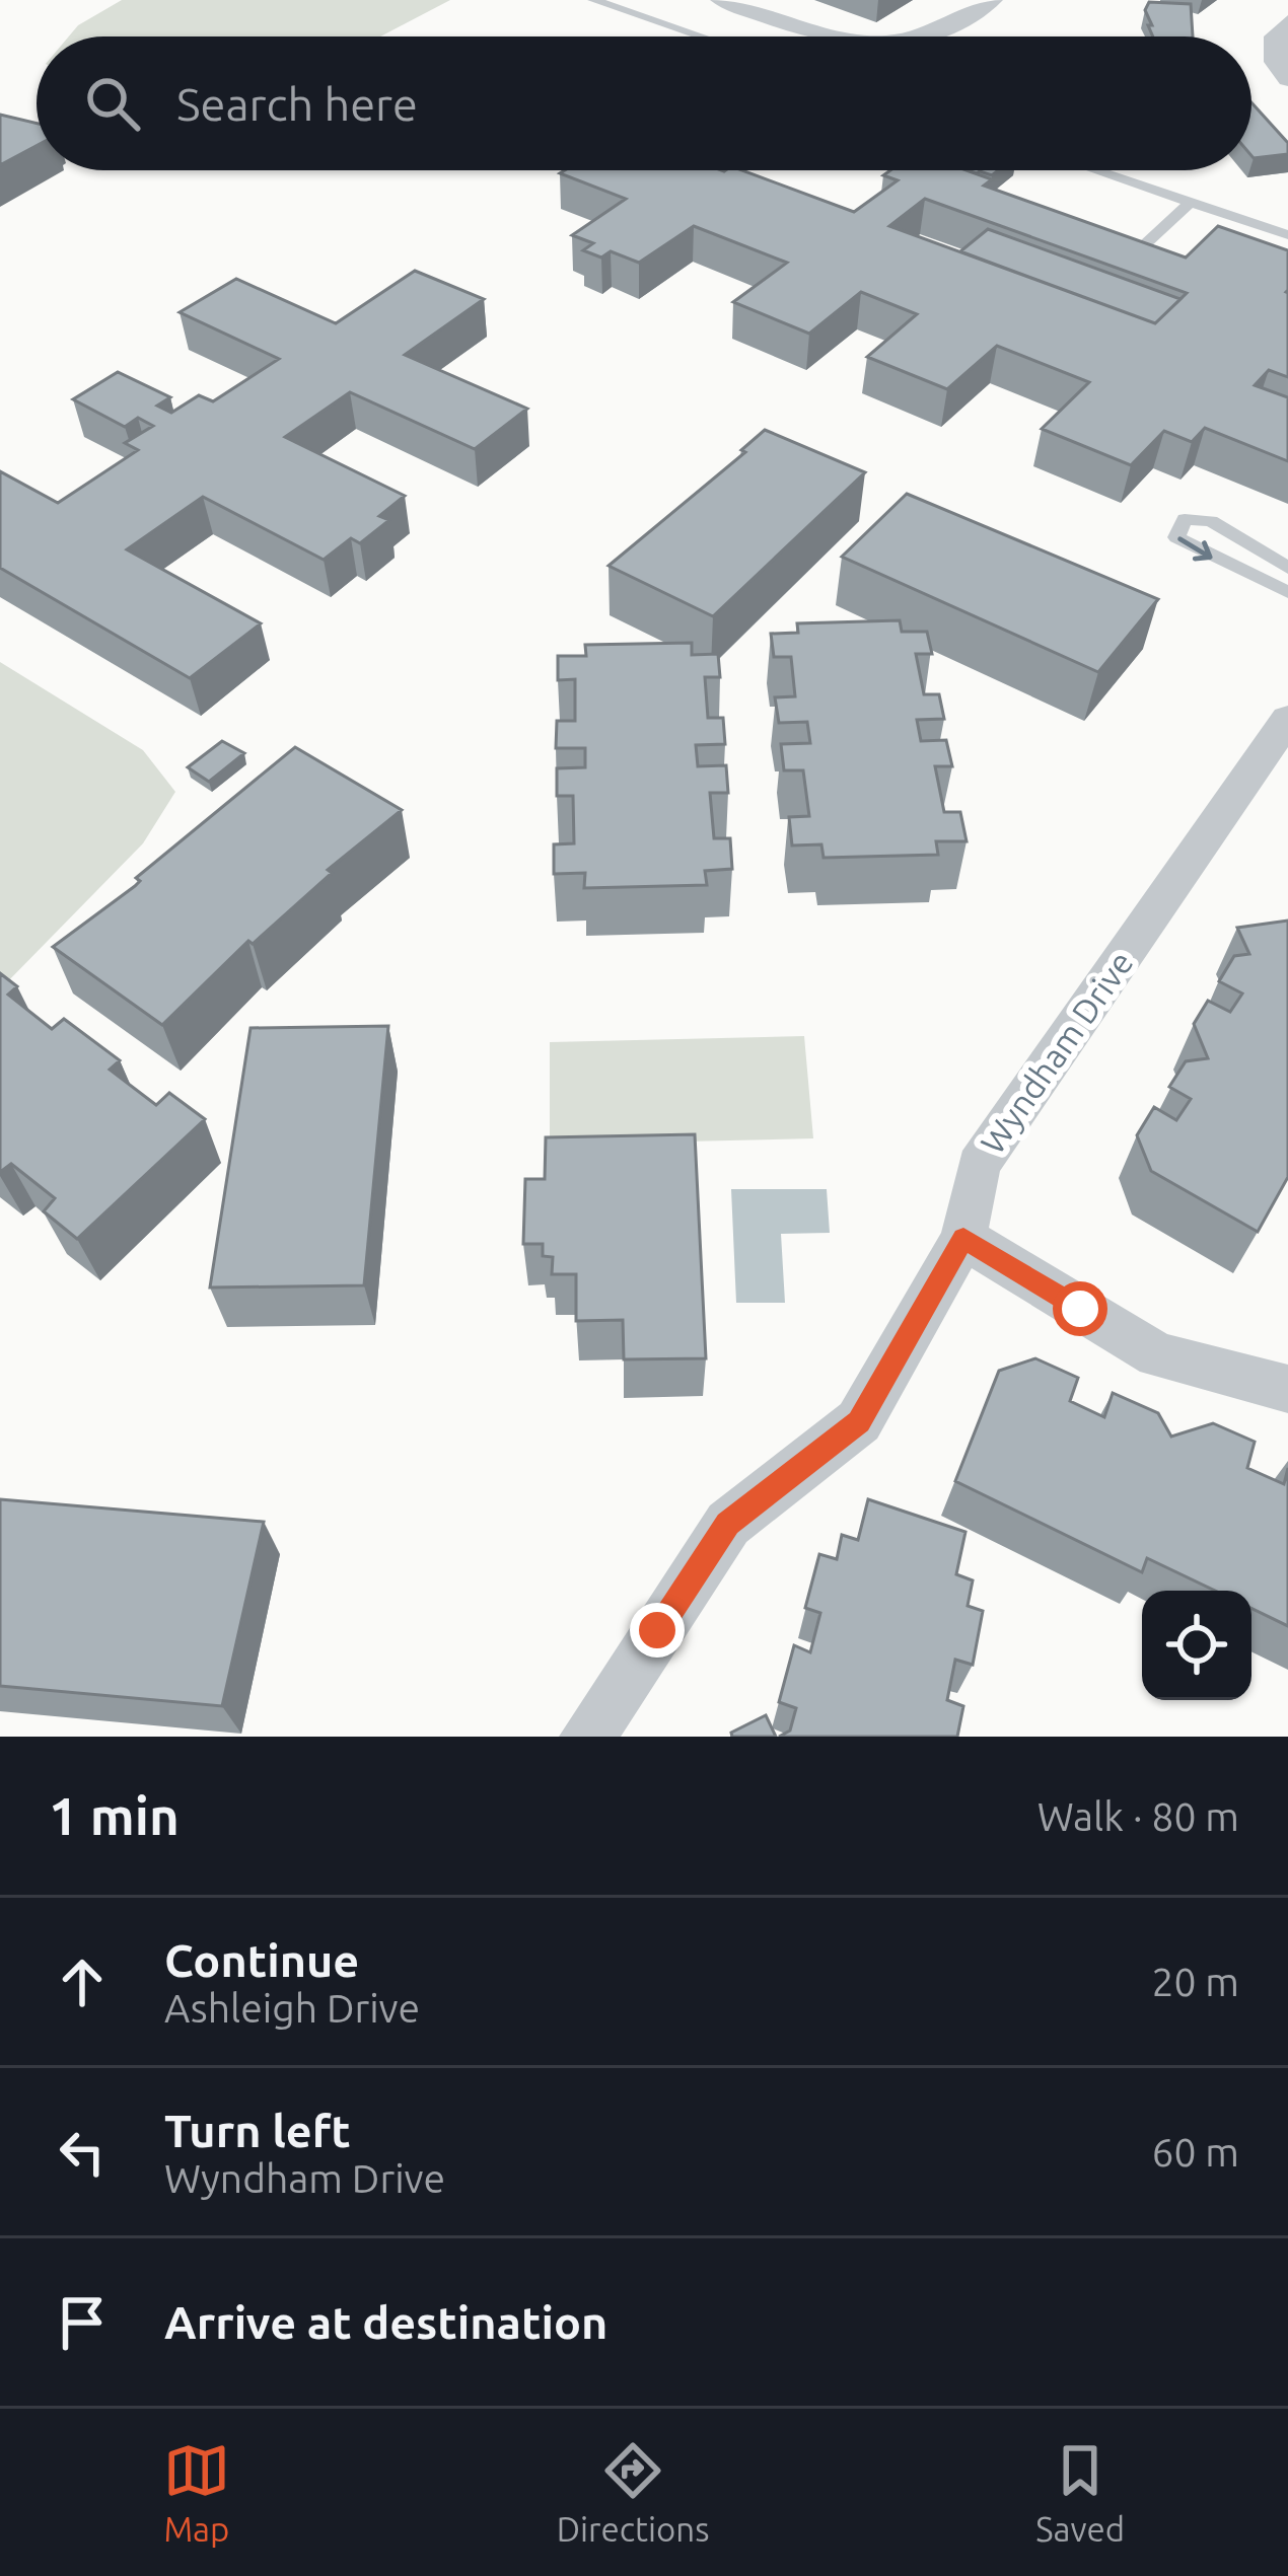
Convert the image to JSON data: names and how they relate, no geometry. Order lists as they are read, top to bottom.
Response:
{
  "streets": {
    "street": ["Wyndham Drive"]
  },
  "page": {
    "search": "Search here",
    "heading": ["1 min", "Walk · 80 m"],
    "list": [
      ["Continue", "Ashleigh Drive", "20 m"],
      ["Turn left", "Wyndham Drive", "60 m"],
      "Arrive at destination"
    ],
    "nav": ["Map", "Directions", "Saved"]
  }
}
